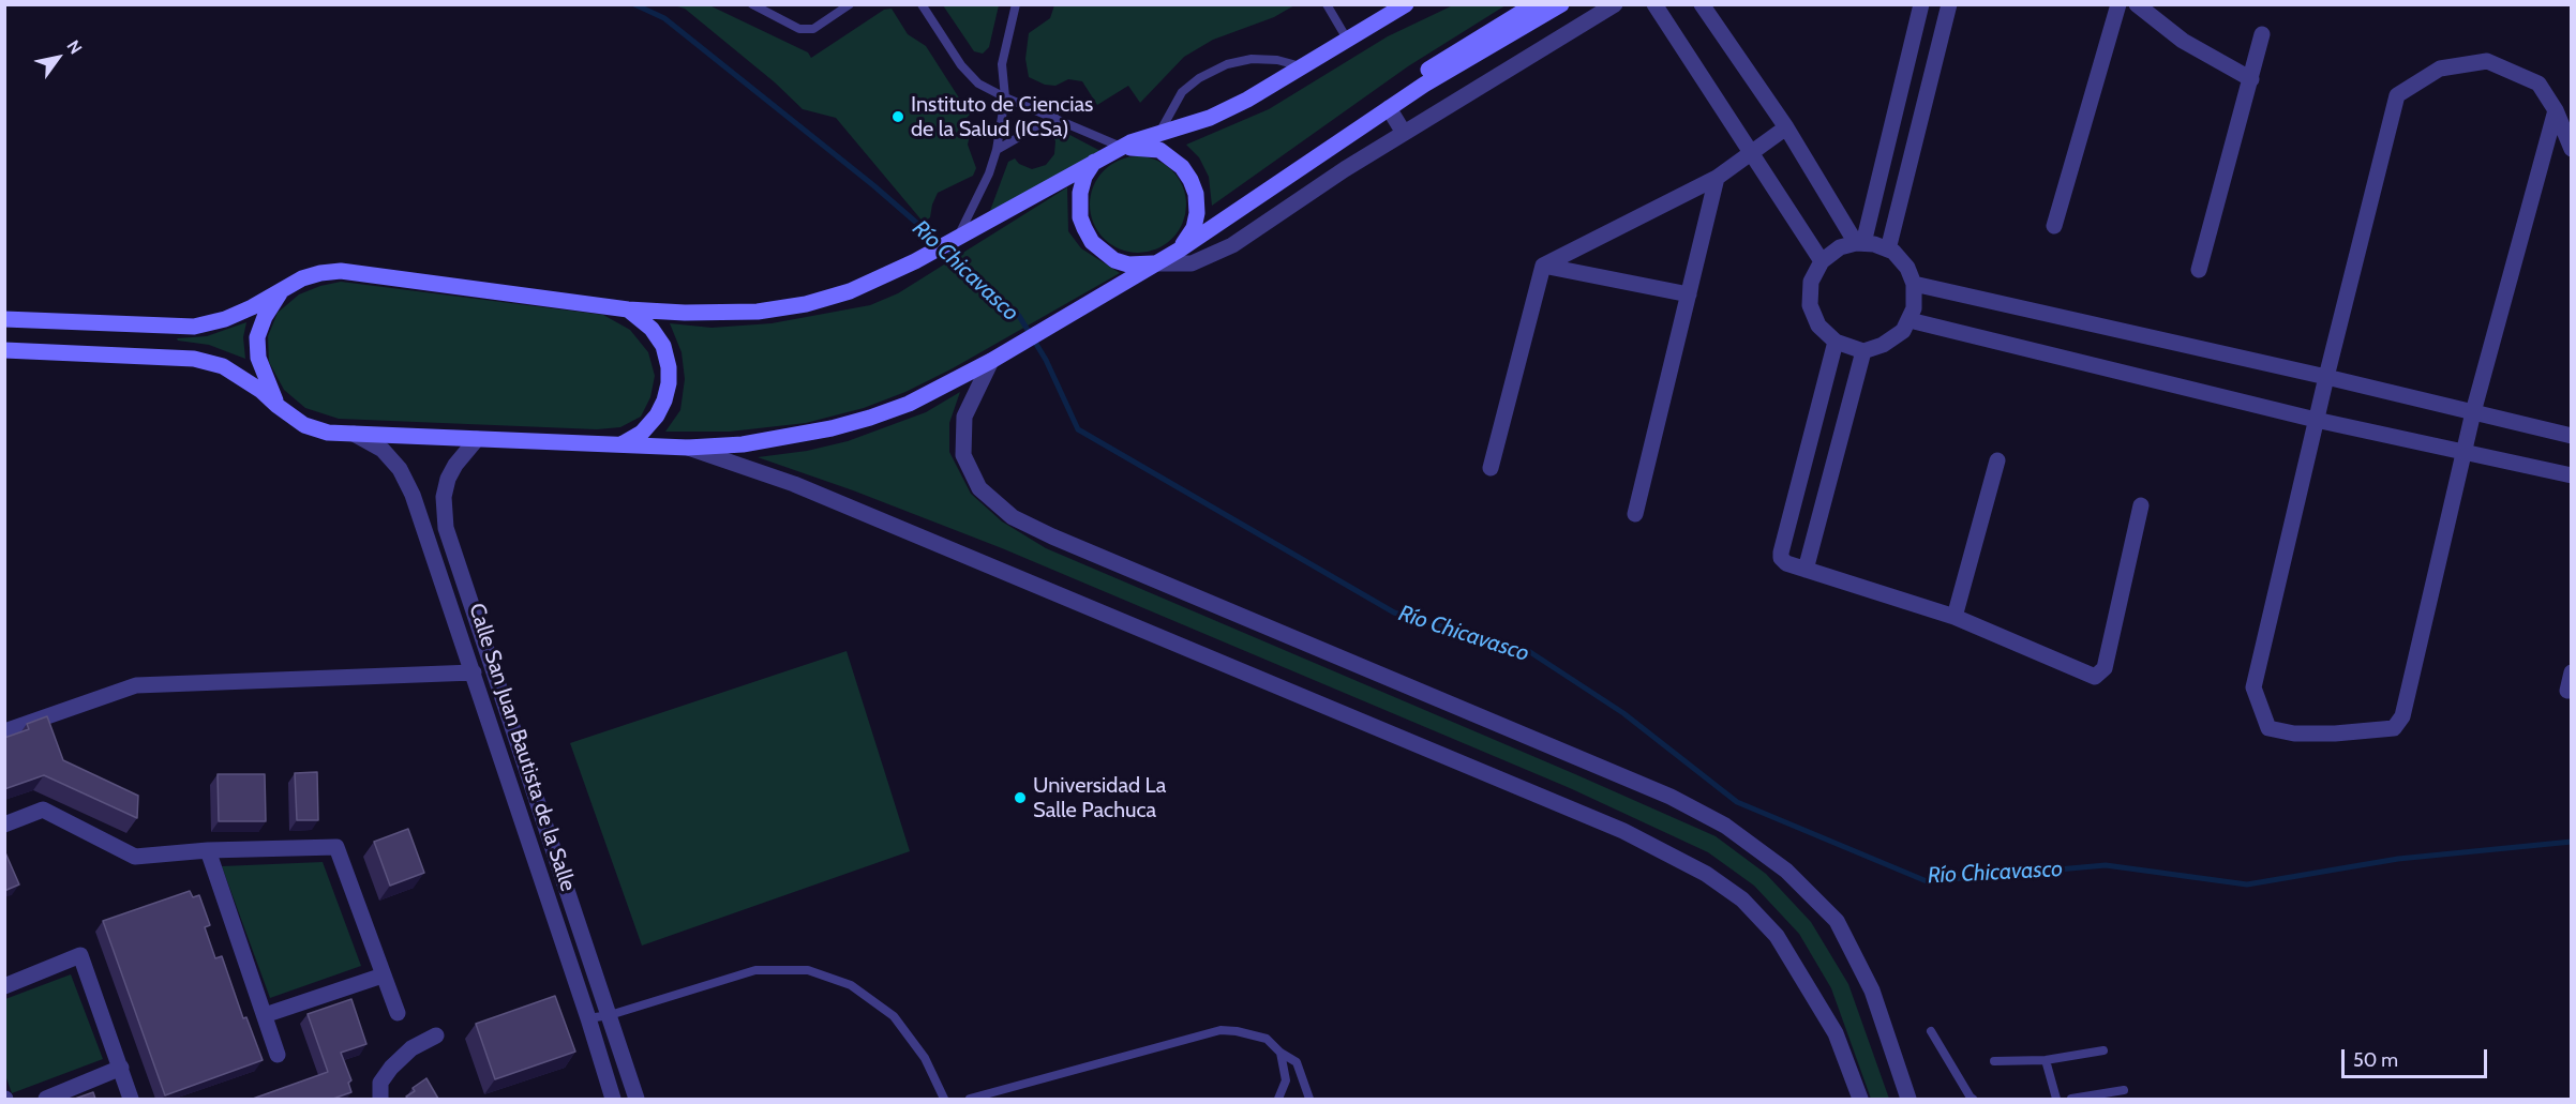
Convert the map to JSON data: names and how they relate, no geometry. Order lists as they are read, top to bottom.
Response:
{
  "streets": {
    "street": ["Calle San Juan Bautista de la Salle"]
  },
  "water": ["Río Chicavasco"],
  "places": ["Instituto de Ciencias de la Salud (ICSa)", "Universidad La Salle Pachuca"],
  "scale_bar": "50 m",
  "north": "top right"
}
